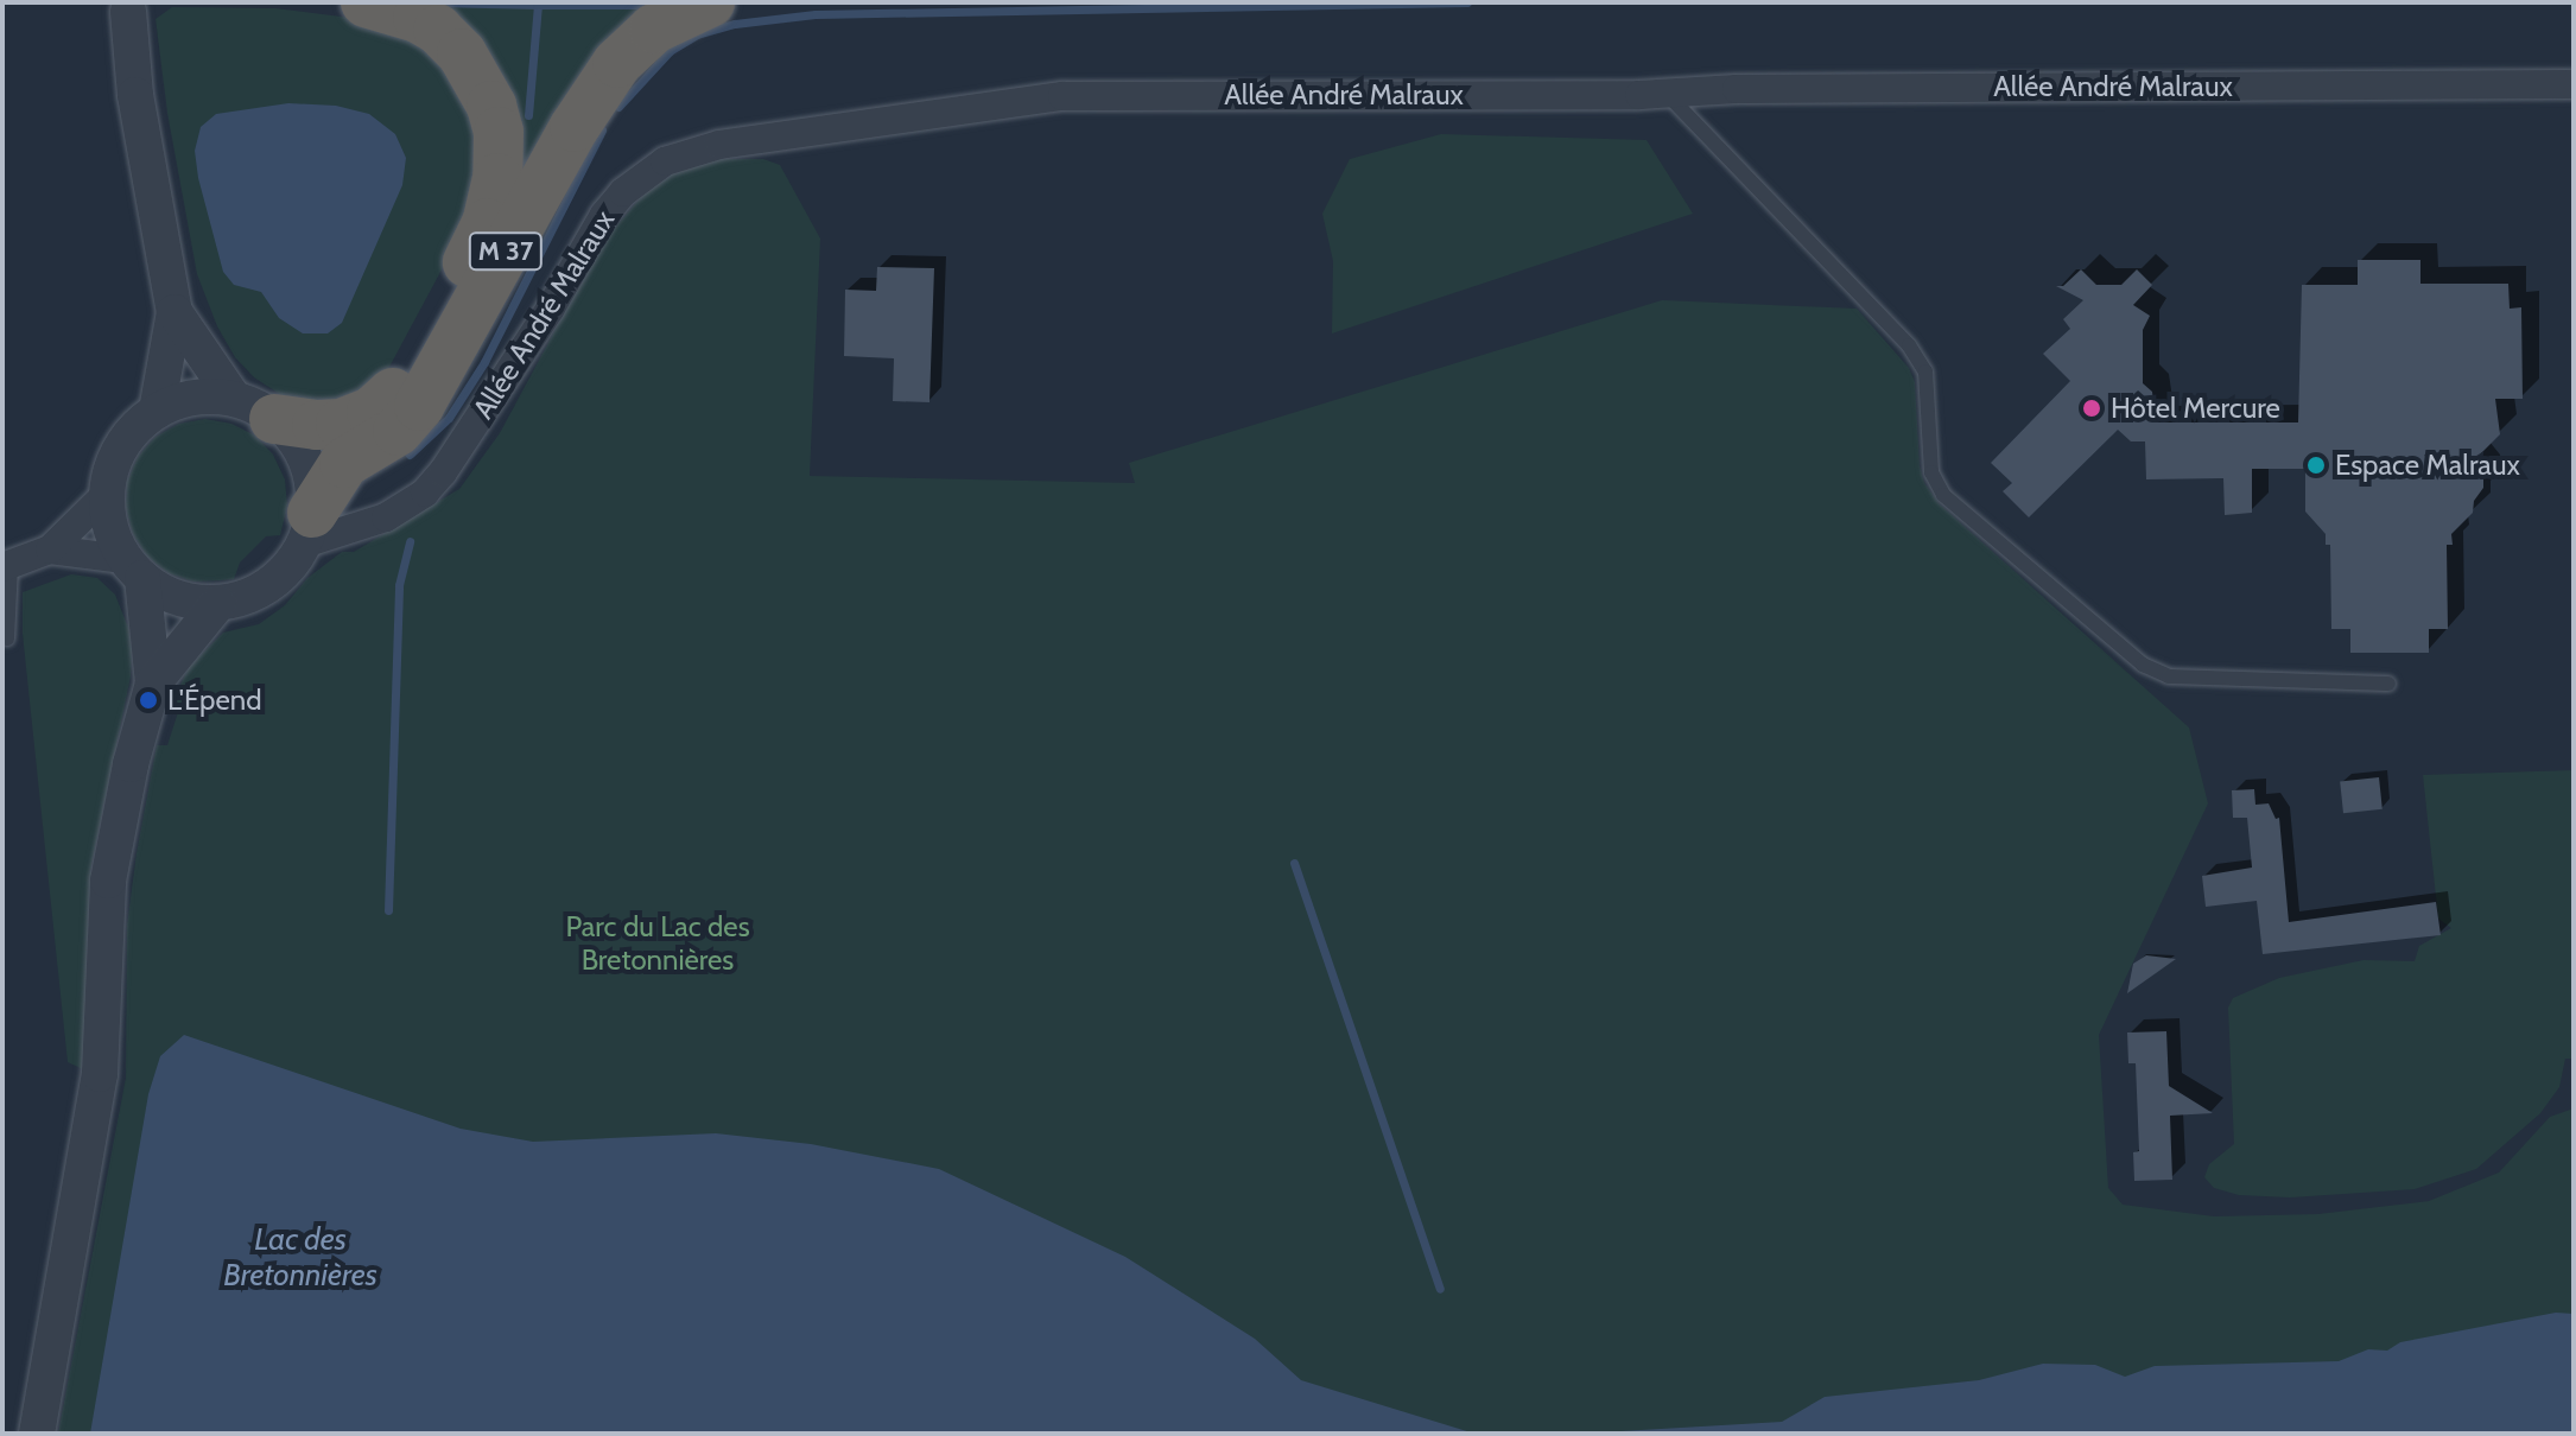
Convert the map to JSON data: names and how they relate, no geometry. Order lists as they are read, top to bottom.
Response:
{
  "streets": {
    "highway": ["M 37"],
    "street": ["Allée André Malraux"]
  },
  "crossings": [
    ["Allée André Malraux", "M 37"]
  ],
  "water": ["Lac des Bretonnières"],
  "parks": ["Parc du Lac des Bretonnières"],
  "places": ["Hôtel Mercure", "Espace Malraux", "L'Épend"]
}
